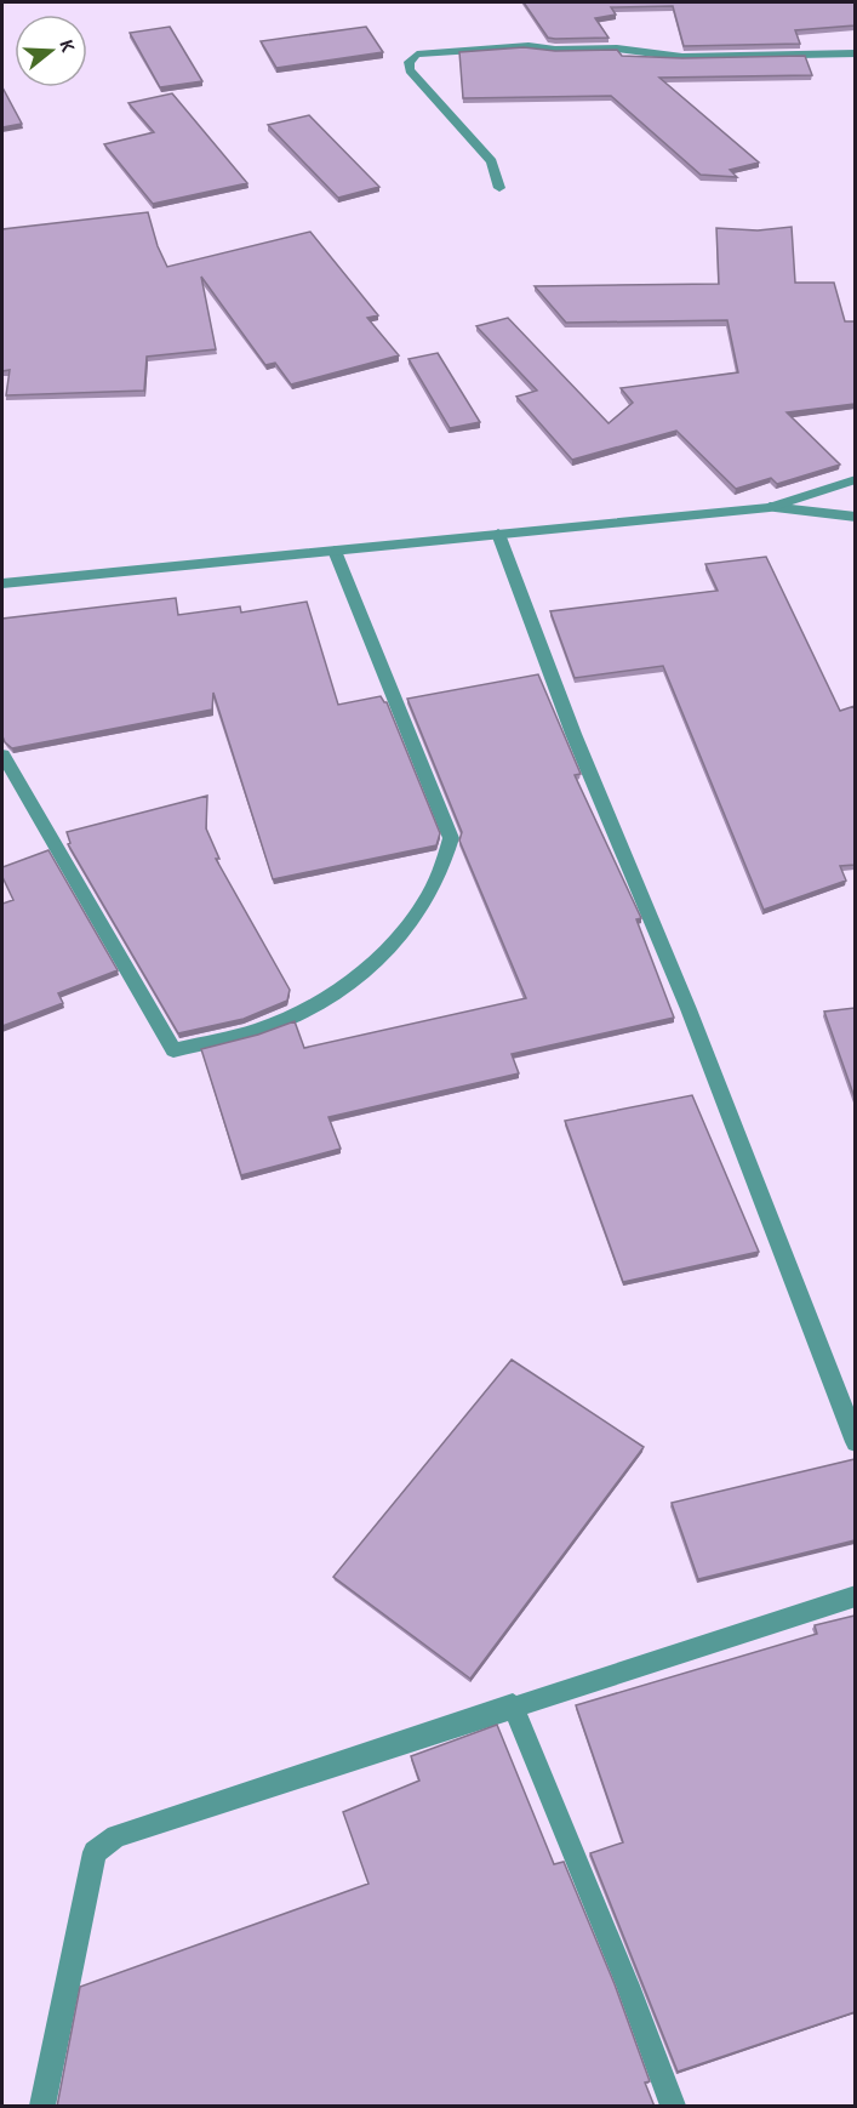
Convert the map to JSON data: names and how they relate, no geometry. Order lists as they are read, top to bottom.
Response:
{
  "north": "right"
}
